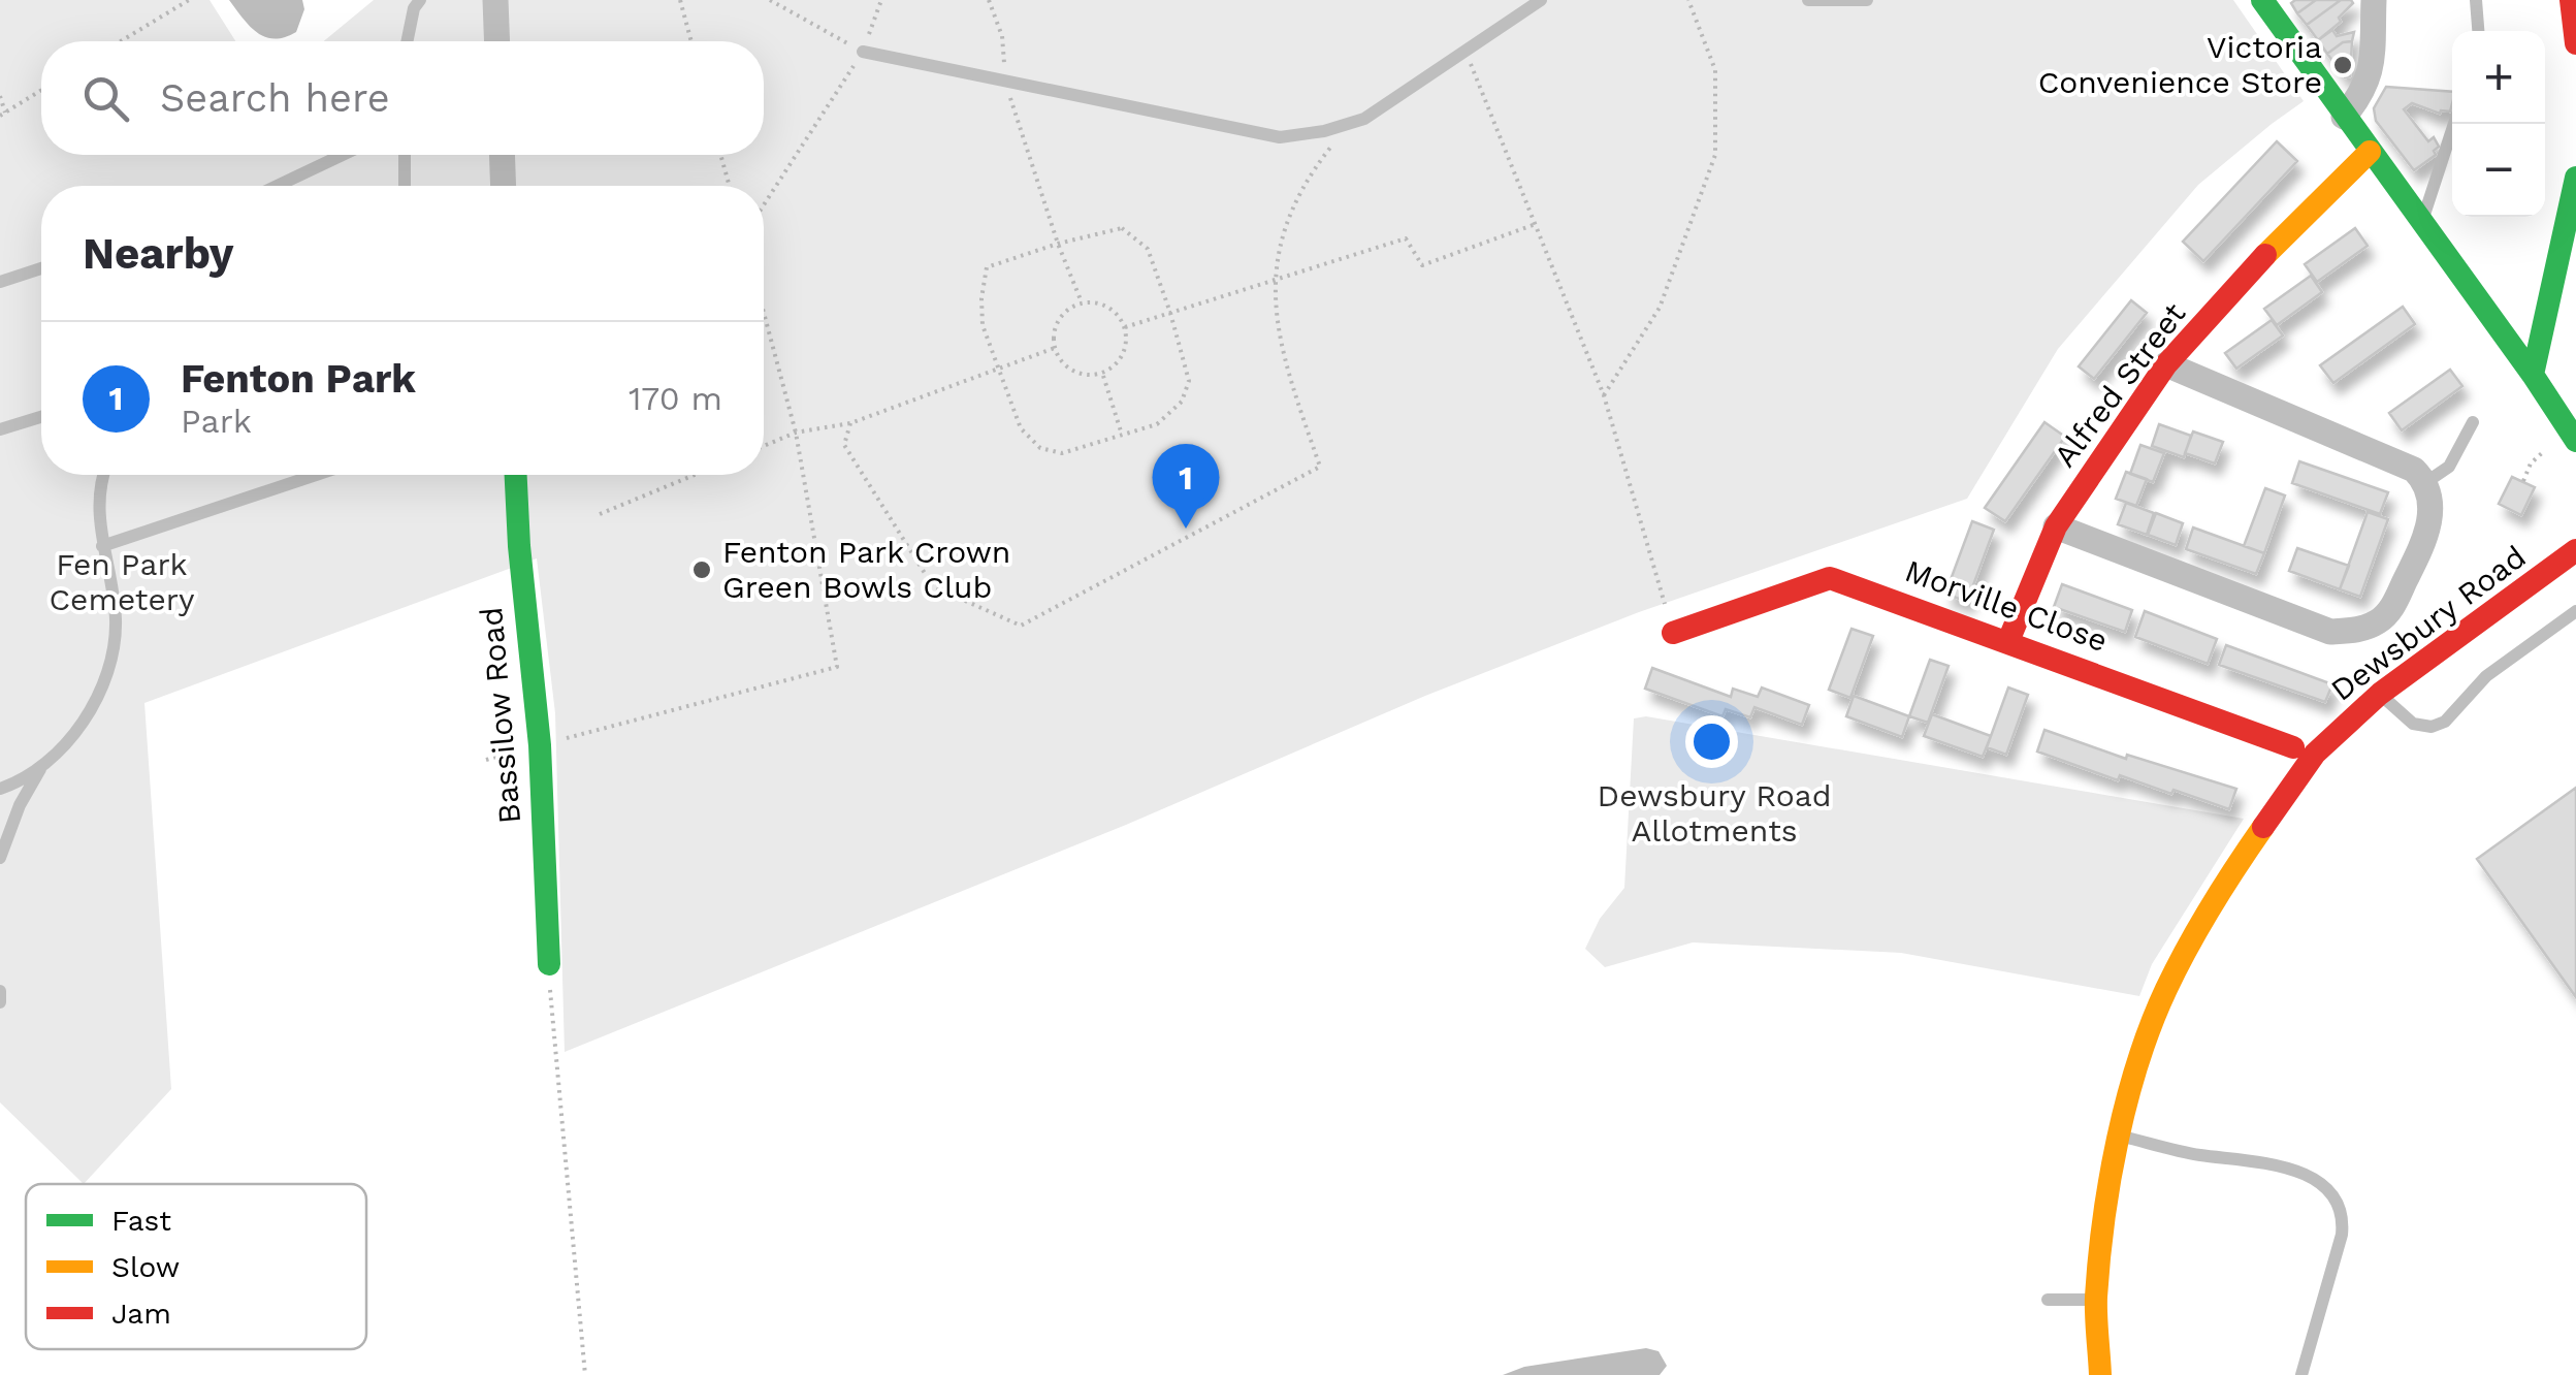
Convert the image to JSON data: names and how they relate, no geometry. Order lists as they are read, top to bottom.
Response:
{
  "streets": {
    "street": [
      "Alfred Street",
      "Morville Close",
      "Dewsbury Road",
      "Bassilow Road"
    ]
  },
  "crossings": [
    ["Alfred Street", "Morville Close"],
    ["Morville Close", "Dewsbury Road"]
  ],
  "parks": ["Fen Park Cemetery", "Dewsbury Road Allotments"],
  "places": ["Victoria Convenience Store", "Fenton Park Crown Green Bowls Club"],
  "legend": ["Fast", "Slow", "Jam"],
  "page": {
    "map_buttons": ["+", "−"],
    "search": "Search here",
    "heading": "Nearby",
    "list": [
      {
        "mark": "1",
        "name": "Fenton Park",
        "note": "Park",
        "value": "170 m"
      }
    ],
    "pins": "1"
  }
}
